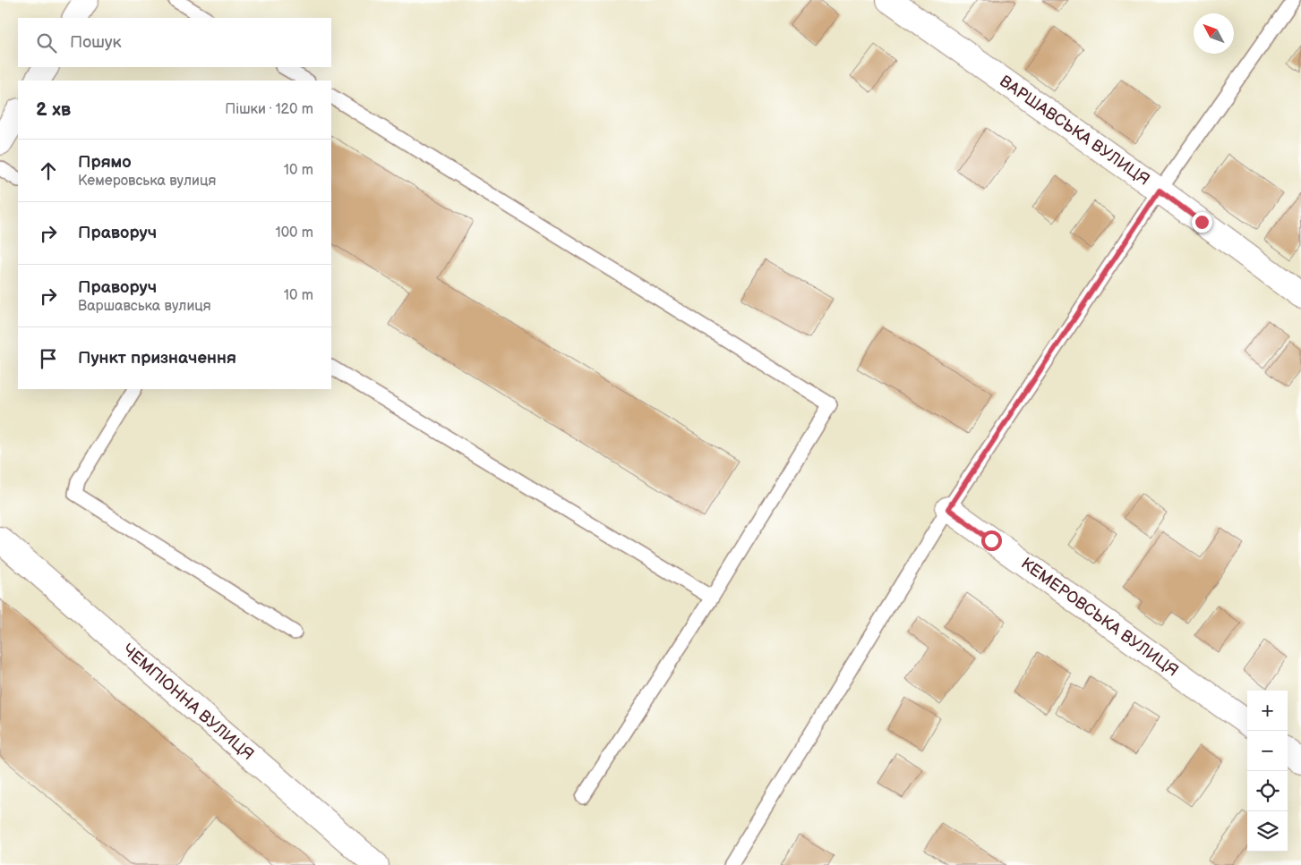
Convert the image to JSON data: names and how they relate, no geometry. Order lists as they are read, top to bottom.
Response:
{
  "streets": {
    "street": ["ВАРШАВСЬКА ВУЛИЦЯ", "КЕМЕРОВСЬКА ВУЛИЦЯ", "ЧЕМПІОННА ВУЛИЦЯ"]
  },
  "north": "top left",
  "page": {
    "search": "Пошук",
    "heading": ["2 хв", "Пішки · 120 m"],
    "list": [
      ["Прямо", "Кемеровська вулиця", "10 m"],
      ["Праворуч", "100 m"],
      ["Праворуч", "Варшавська вулиця", "10 m"],
      "Пункт призначення"
    ],
    "map_buttons": ["+", "−"]
  }
}
